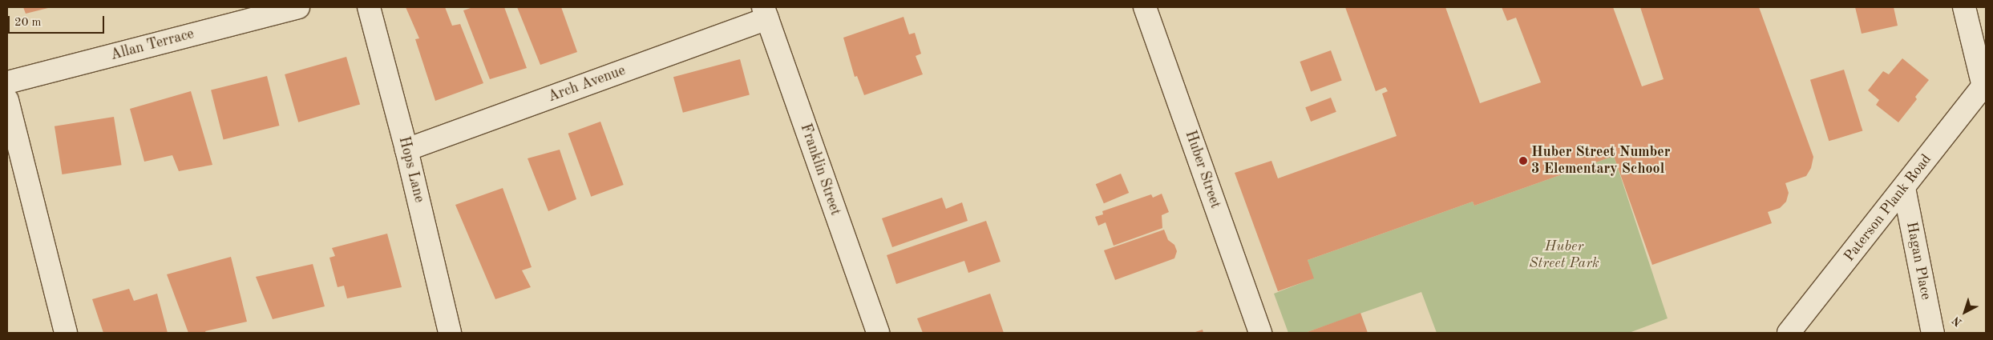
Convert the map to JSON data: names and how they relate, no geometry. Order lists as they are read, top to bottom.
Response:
{
  "streets": {
    "street": [
      "Allan Terrace",
      "Arch Avenue",
      "Hops Lane",
      "Franklin Street",
      "Huber Street",
      "Paterson Plank Road",
      "Hagan Place"
    ]
  },
  "crossings": [
    ["Arch Avenue", "Hops Lane"],
    ["Arch Avenue", "Franklin Street"],
    ["Paterson Plank Road", "Hagan Place"]
  ],
  "parks": ["Huber Street Park"],
  "places": ["Huber Street Number 3 Elementary School"],
  "scale_bar": "20 m",
  "north": "bottom left"
}
